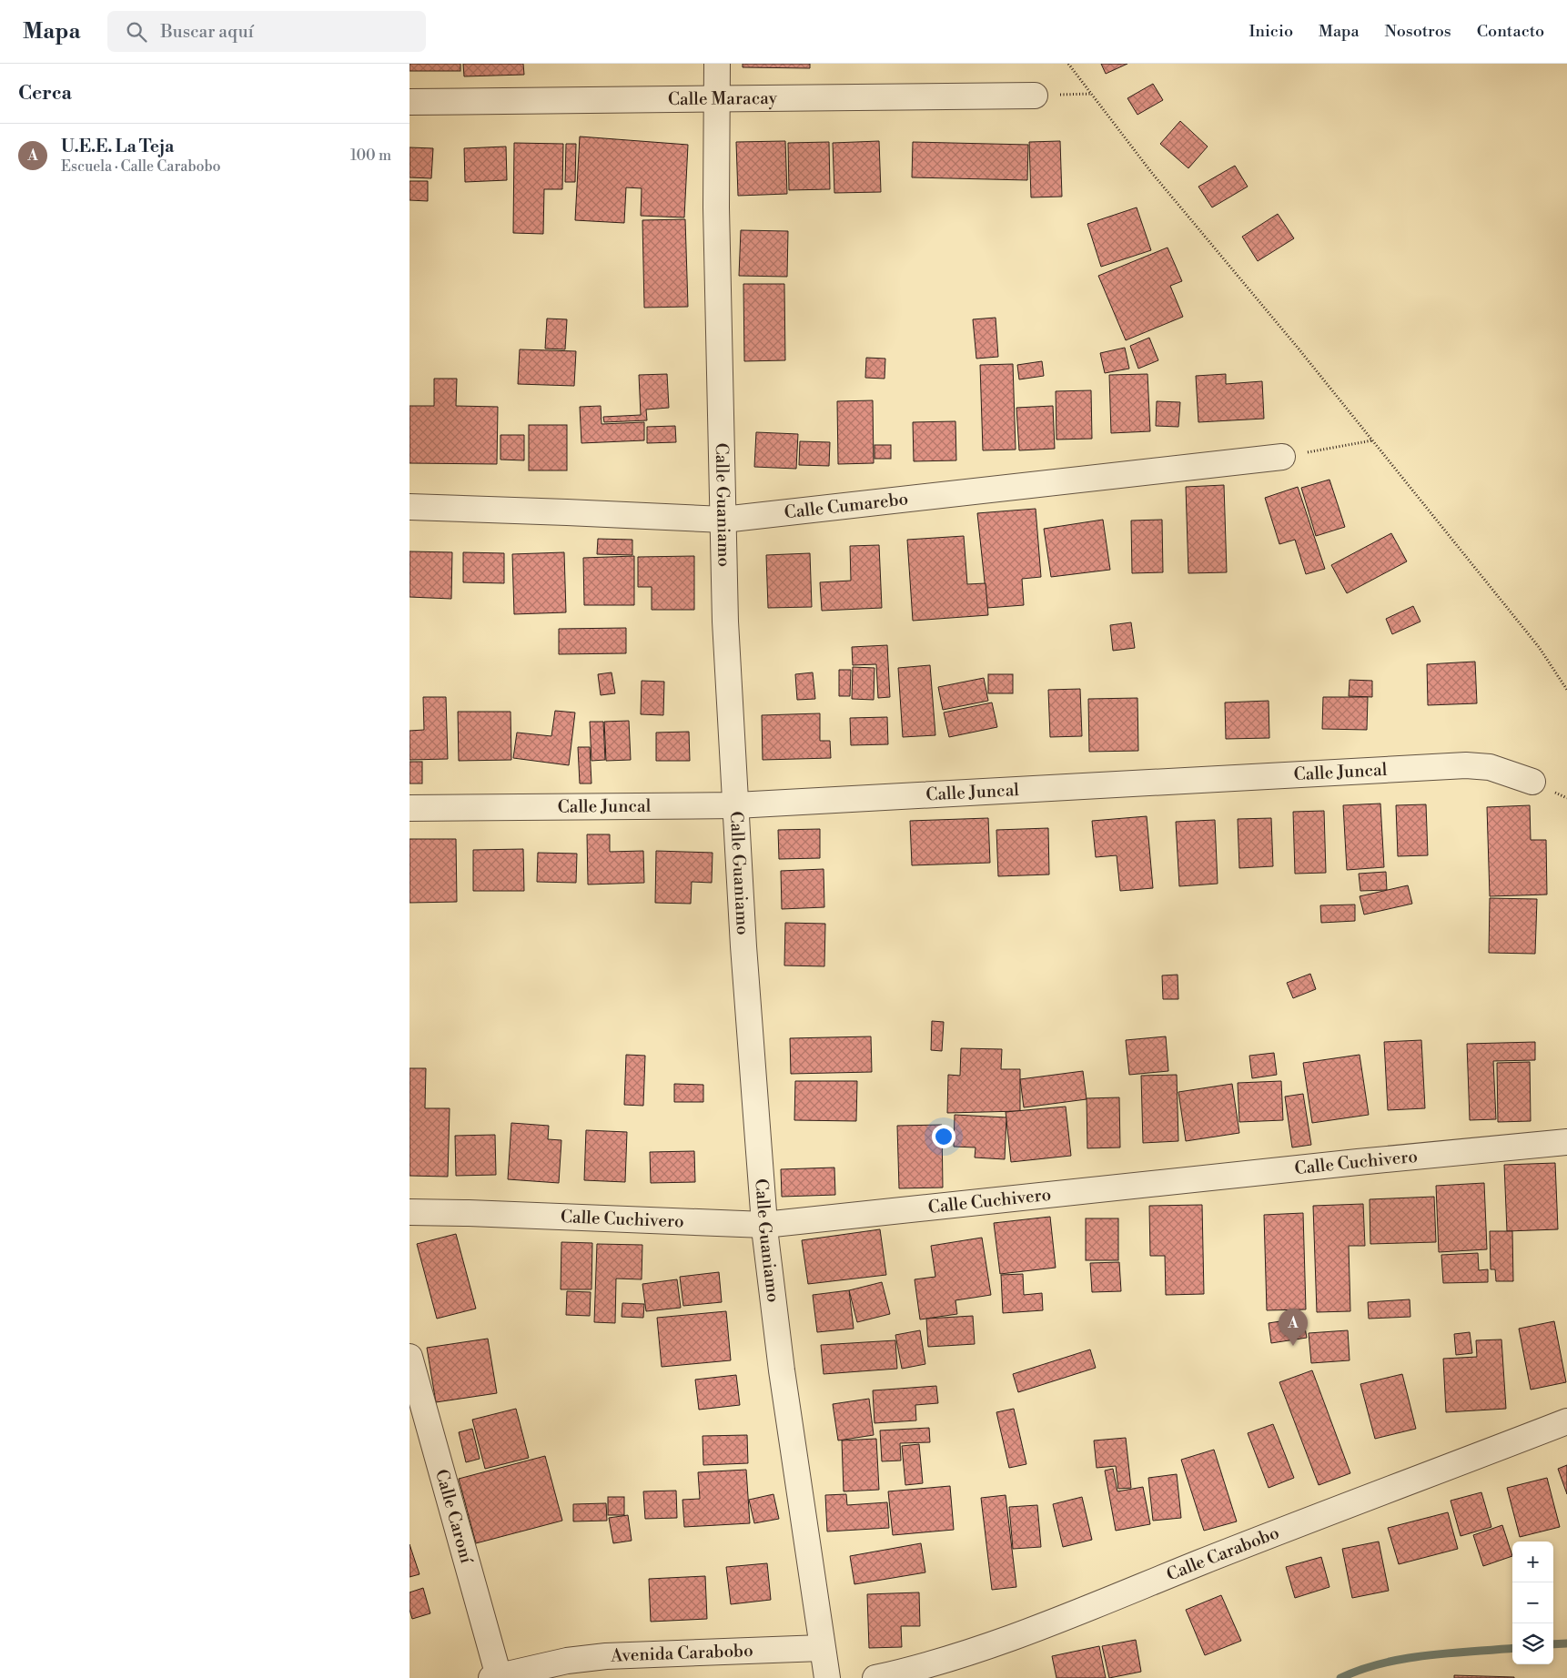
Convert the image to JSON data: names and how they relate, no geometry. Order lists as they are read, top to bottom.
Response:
{
  "streets": {
    "street": [
      "Calle Maracay",
      "Calle Guaniamo",
      "Calle Cumarebo",
      "Calle Juncal",
      "Calle Cuchivero",
      "Calle Caroní",
      "Calle Carabobo",
      "Avenida Carabobo"
    ]
  },
  "crossings": [
    ["Calle Maracay", "Calle Guaniamo"],
    ["Calle Guaniamo", "Calle Cumarebo"],
    ["Calle Guaniamo", "Calle Juncal"],
    ["Calle Guaniamo", "Calle Cuchivero"],
    ["Calle Guaniamo", "Avenida Carabobo"],
    ["Calle Caroní", "Avenida Carabobo"]
  ],
  "page": {
    "header": "Mapa",
    "search": "Buscar aquí",
    "nav": [
      "Inicio",
      "Mapa",
      "Nosotros",
      "Contacto"
    ],
    "heading": "Cerca",
    "list": [
      {
        "mark": "A",
        "name": "U.E.E. La Teja",
        "note": "Escuela · Calle Carabobo",
        "value": "100 m"
      }
    ],
    "pins": "A",
    "map_buttons": ["+", "−"]
  }
}
